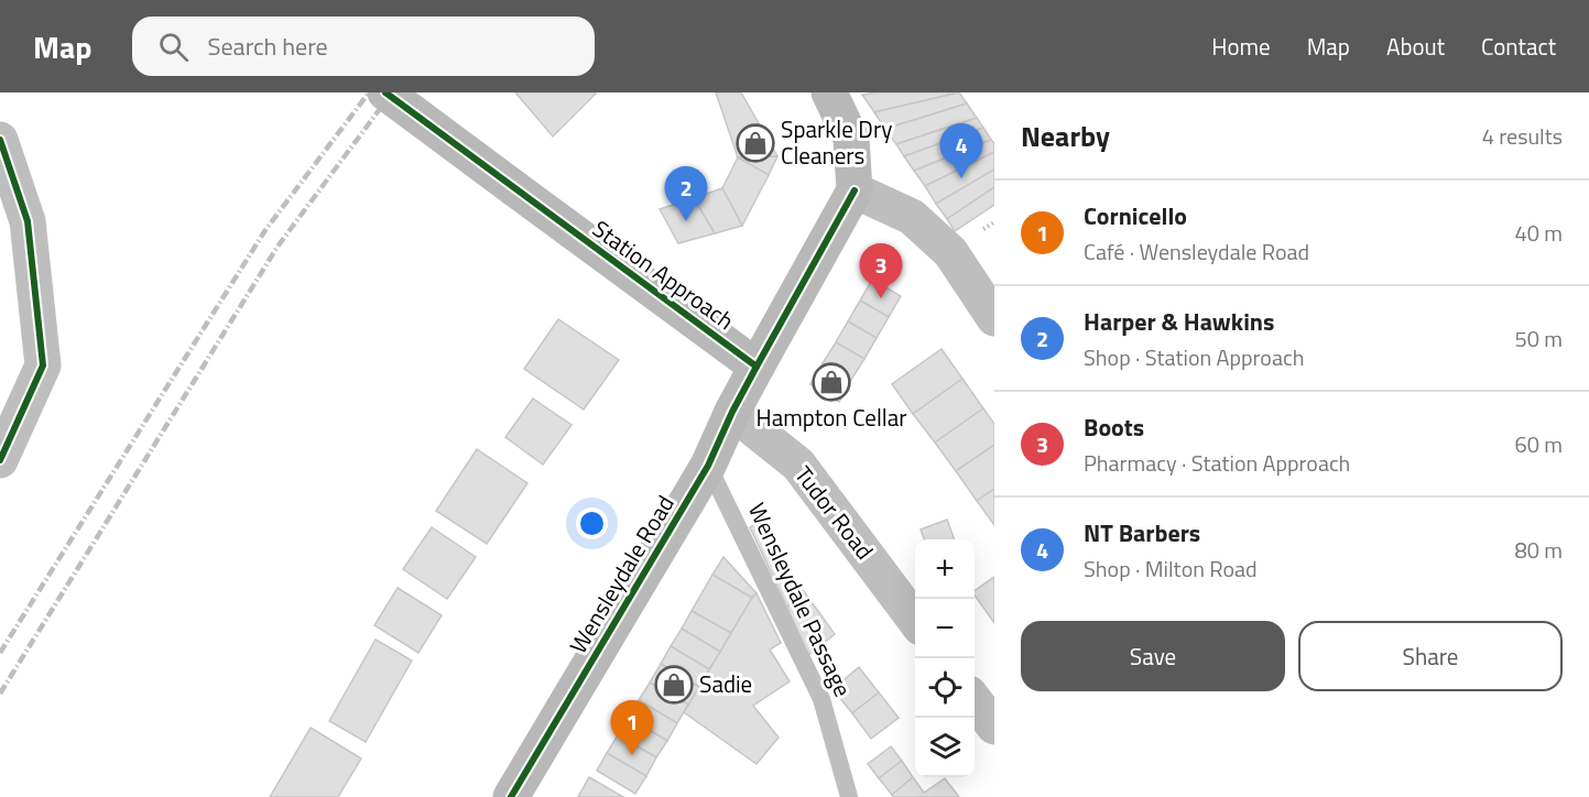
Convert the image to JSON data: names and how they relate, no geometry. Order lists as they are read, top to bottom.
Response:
{
  "streets": {
    "street": ["Station Approach", "Tudor Road", "Wensleydale Road"],
    "lane": ["Wensleydale Passage"]
  },
  "crossings": [
    ["Station Approach", "Wensleydale Road"],
    ["Tudor Road", "Wensleydale Road"],
    ["Wensleydale Road", "Wensleydale Passage"]
  ],
  "places": {
    "shop": ["Sparkle Dry Cleaners", "Hampton Cellar", "Sadie"]
  },
  "page": {
    "header": "Map",
    "search": "Search here",
    "nav": [
      "Home",
      "Map",
      "About",
      "Contact"
    ],
    "heading": ["Nearby", "4 results"],
    "pins": [
      "4",
      "2",
      "3",
      "1"
    ],
    "list": [
      {
        "mark": "1",
        "name": "Cornicello",
        "note": "Café · Wensleydale Road",
        "value": "40 m"
      },
      {
        "mark": "2",
        "name": "Harper & Hawkins",
        "note": "Shop · Station Approach",
        "value": "50 m"
      },
      {
        "mark": "3",
        "name": "Boots",
        "note": "Pharmacy · Station Approach",
        "value": "60 m"
      },
      {
        "mark": "4",
        "name": "NT Barbers",
        "note": "Shop · Milton Road",
        "value": "80 m"
      }
    ],
    "map_buttons": ["+", "−"],
    "buttons": ["Save", "Share"]
  }
}
